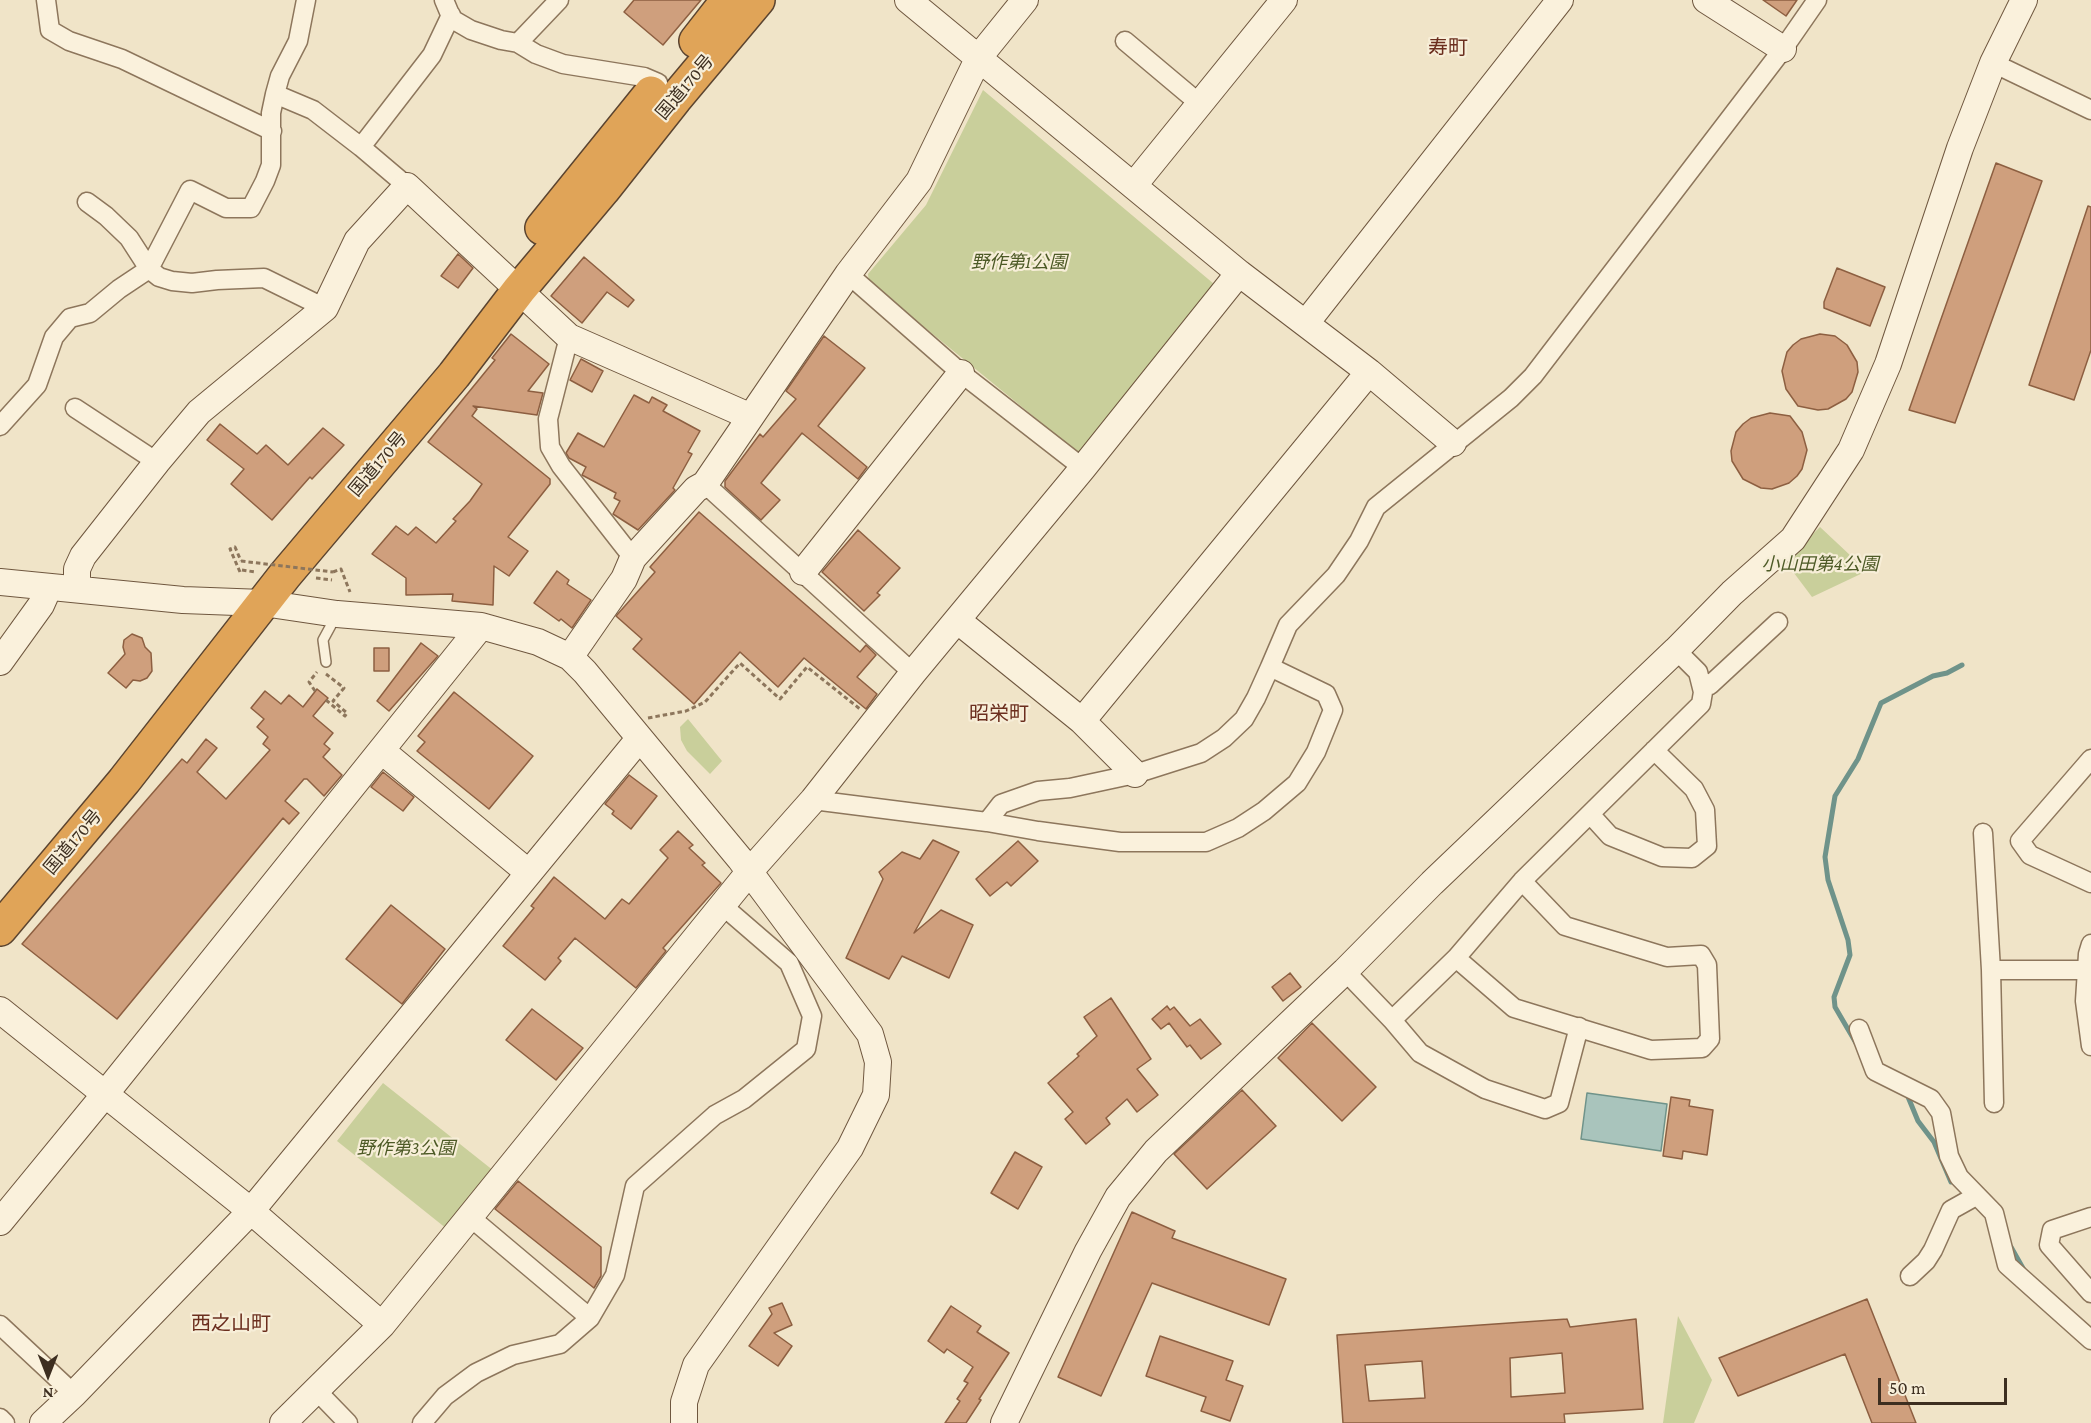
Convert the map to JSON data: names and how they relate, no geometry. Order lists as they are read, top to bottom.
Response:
{
  "streets": {
    "highway": ["国道170号"]
  },
  "districts": ["寿町", "昭栄町", "西之山町"],
  "parks": ["野作第1公園", "小山田第4公園", "野作第3公園"],
  "scale_bar": "50 m",
  "north": "bottom"
}
